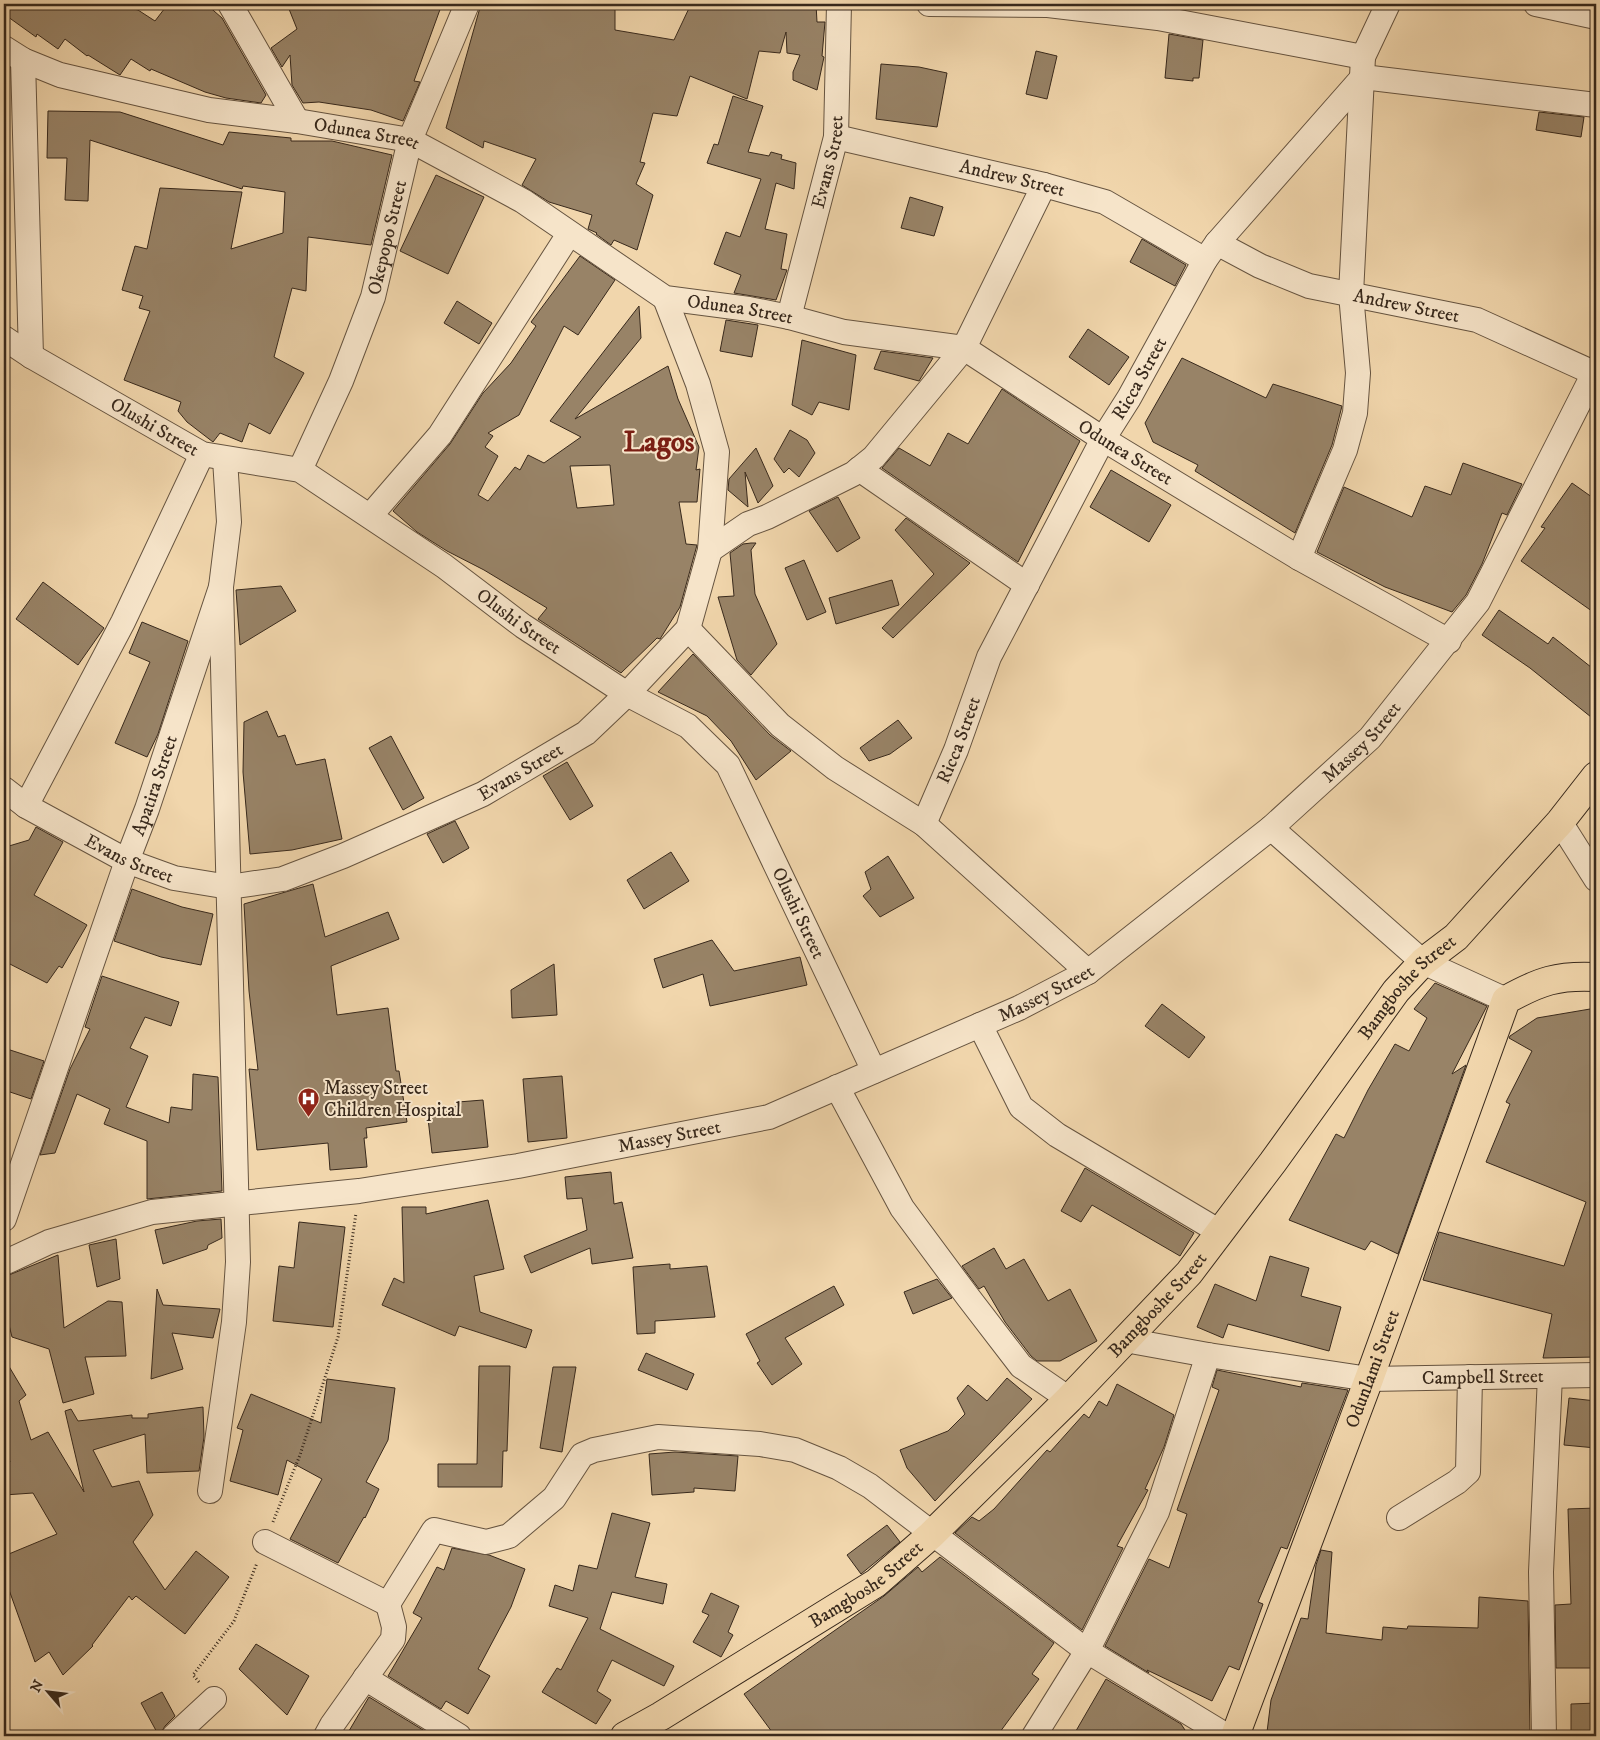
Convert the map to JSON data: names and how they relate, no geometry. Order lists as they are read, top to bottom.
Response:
{
  "streets": {
    "main road": ["Bamgboshe Street", "Odunlami Street"],
    "street": [
      "Odunea Street",
      "Evans Street",
      "Andrew Street",
      "Okepopo Street",
      "Ricca Street",
      "Olushi Street",
      "Massey Street",
      "Apatira Street",
      "Campbell Street"
    ]
  },
  "crossings": [
    ["Odunea Street", "Evans Street"],
    ["Odunea Street", "Okepopo Street"],
    ["Odunea Street", "Ricca Street"],
    ["Odunea Street", "Massey Street"],
    ["Evans Street", "Andrew Street"],
    ["Evans Street", "Olushi Street"],
    ["Evans Street", "Apatira Street"],
    ["Andrew Street", "Ricca Street"],
    ["Andrew Street", "Massey Street"],
    ["Okepopo Street", "Olushi Street"],
    ["Olushi Street", "Massey Street"],
    ["Olushi Street", "Apatira Street"],
    ["Bamgboshe Street", "Campbell Street"],
    ["Odunlami Street", "Campbell Street"]
  ],
  "districts": ["Lagos"],
  "places": {
    "hospital": ["Massey Street Children Hospital"]
  },
  "north": "top left"
}
